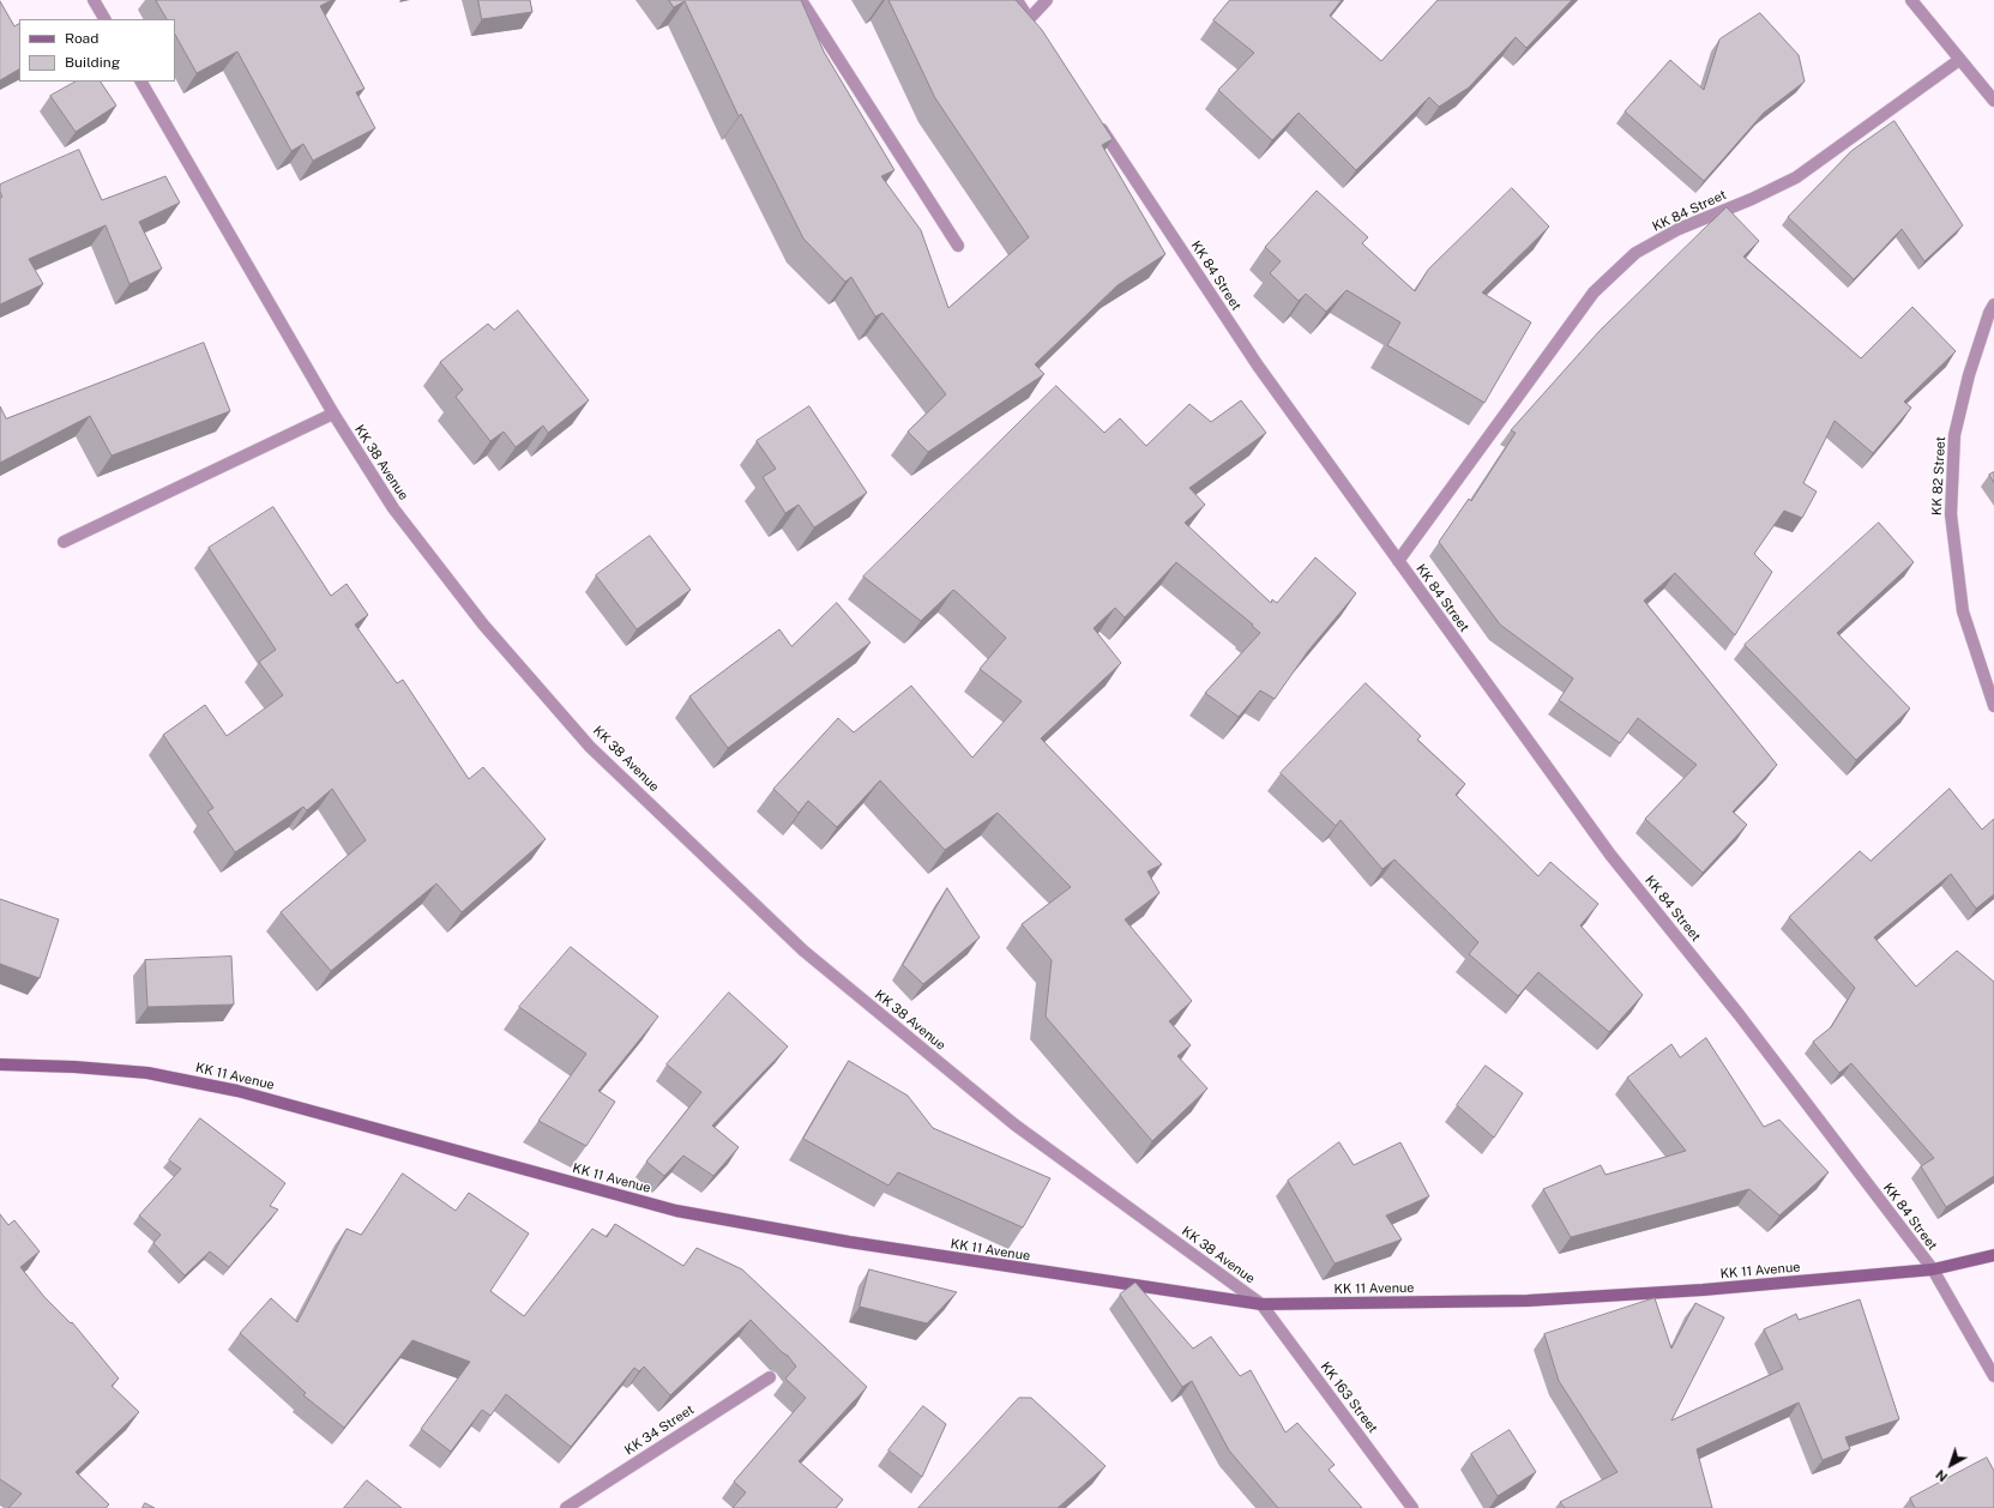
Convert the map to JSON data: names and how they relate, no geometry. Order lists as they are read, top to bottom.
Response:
{
  "streets": {
    "main road": ["KK 11 Avenue"],
    "street": [
      "KK 84 Street",
      "KK 38 Avenue",
      "KK 82 Street",
      "KK 163 Street",
      "KK 34 Street"
    ]
  },
  "crossings": [
    ["KK 84 Street", "KK 11 Avenue"],
    ["KK 38 Avenue", "KK 11 Avenue"],
    ["KK 38 Avenue", "KK 163 Street"],
    ["KK 11 Avenue", "KK 163 Street"]
  ],
  "legend": ["Road", "Building"],
  "north": "bottom left"
}
